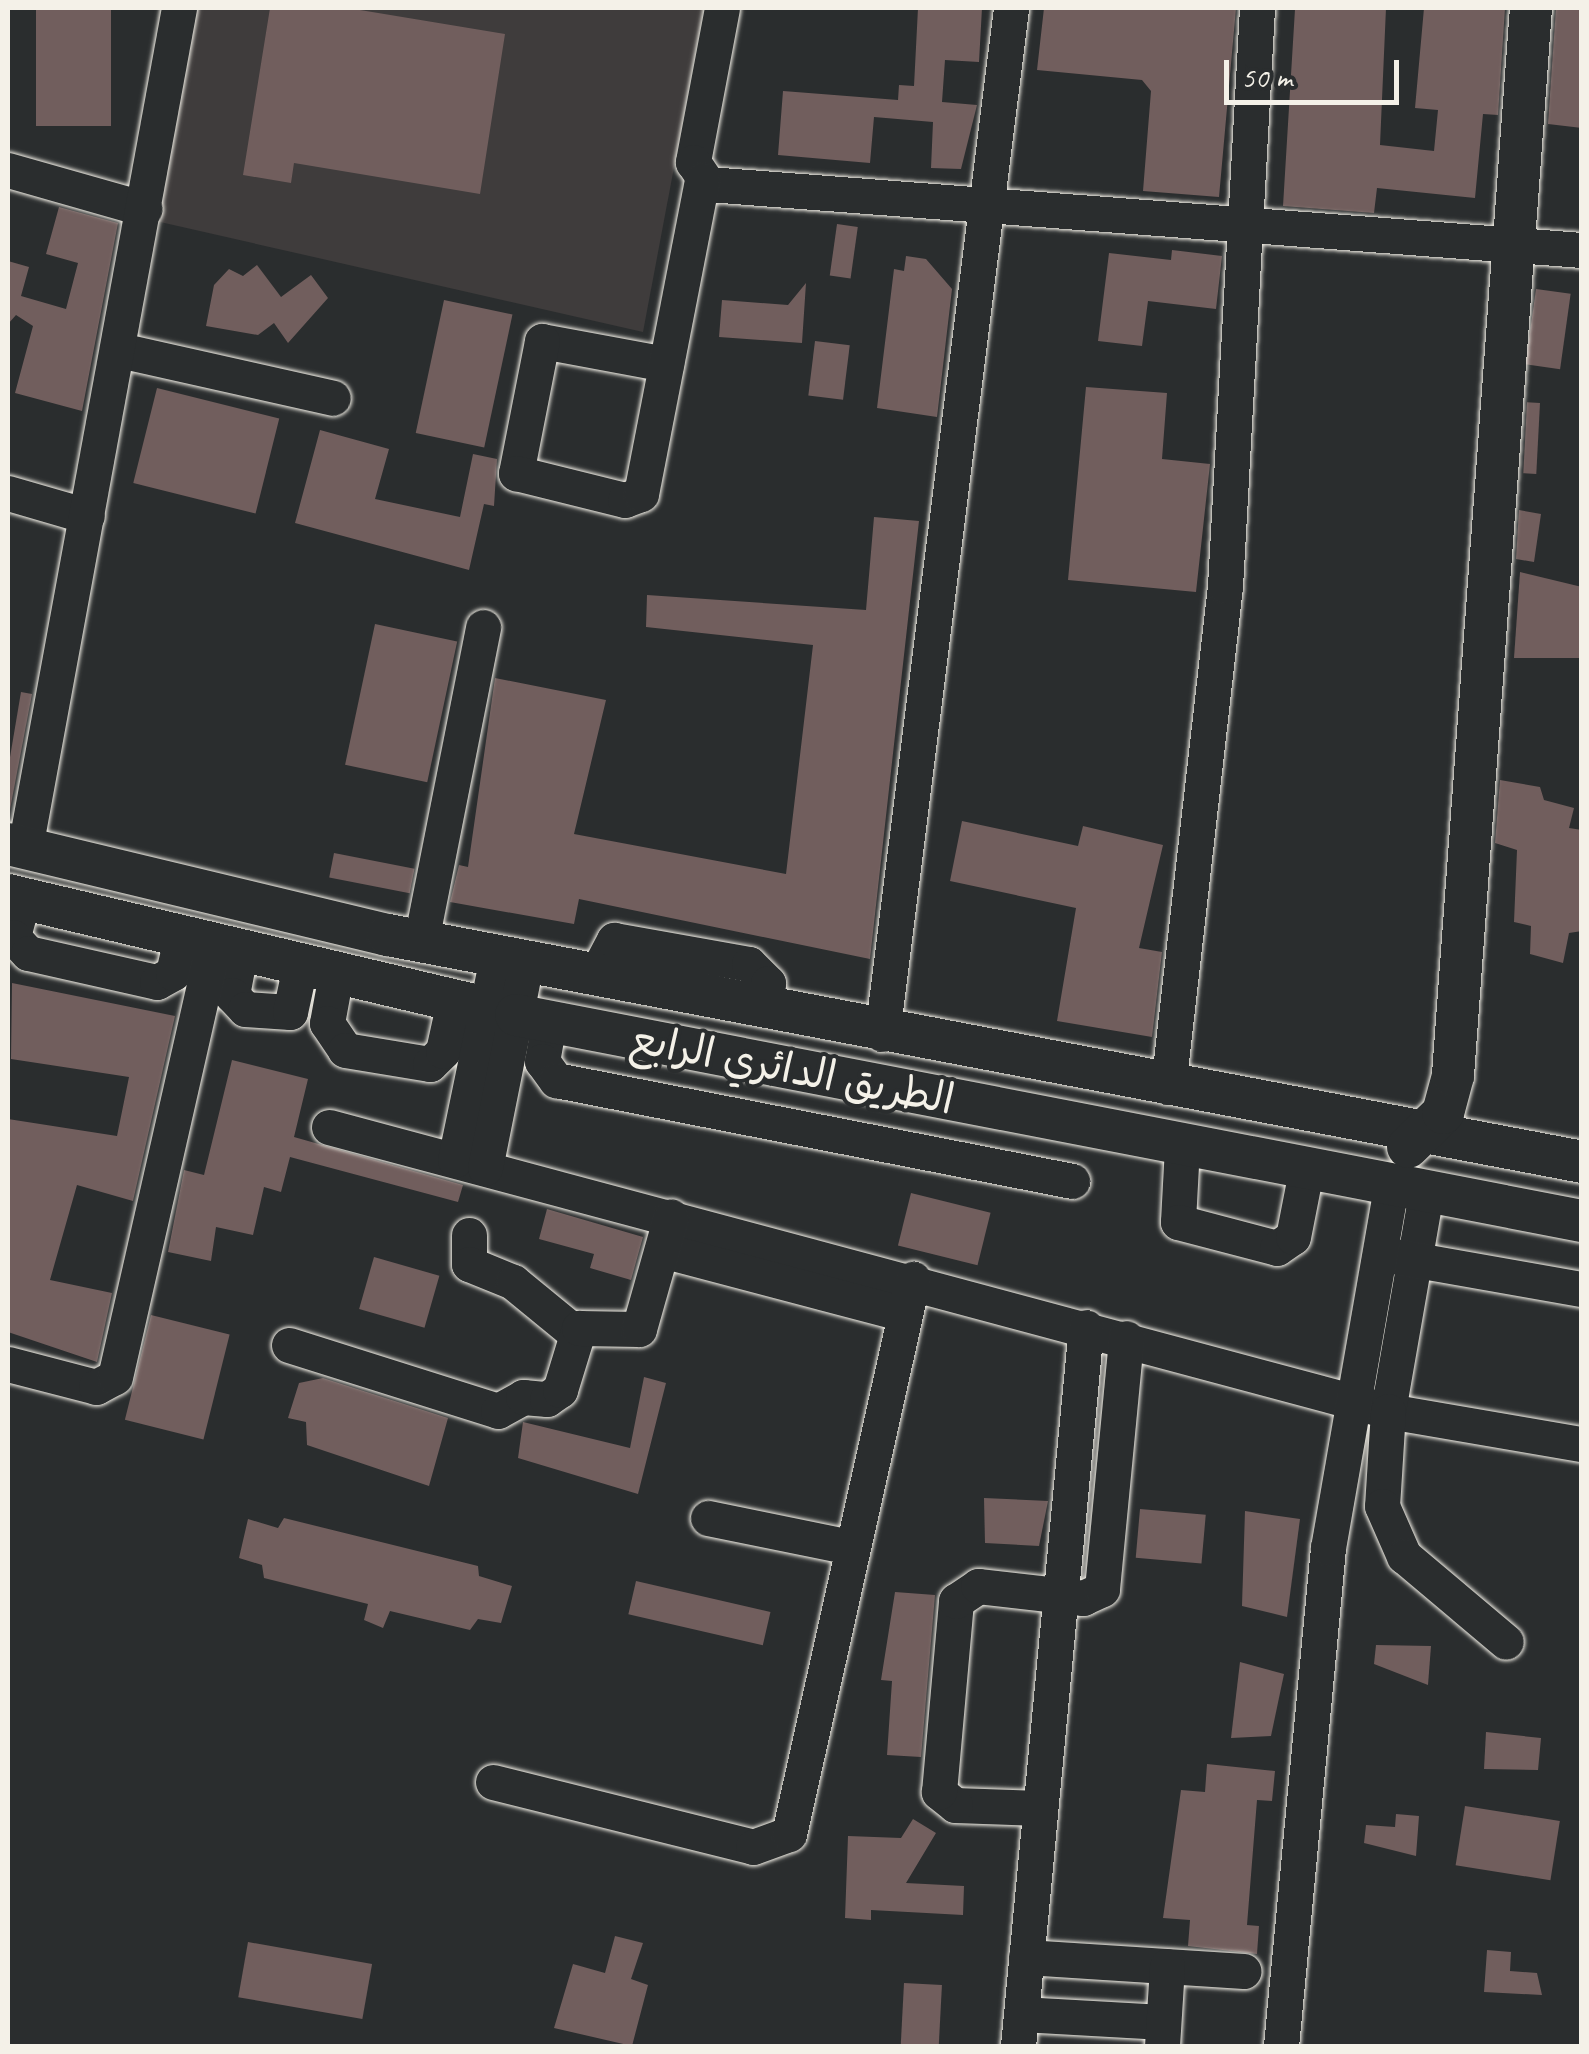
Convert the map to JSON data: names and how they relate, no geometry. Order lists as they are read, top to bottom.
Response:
{
  "streets": {
    "main road": ["الطريق الدائري الرابع"]
  },
  "scale_bar": "50 m"
}
